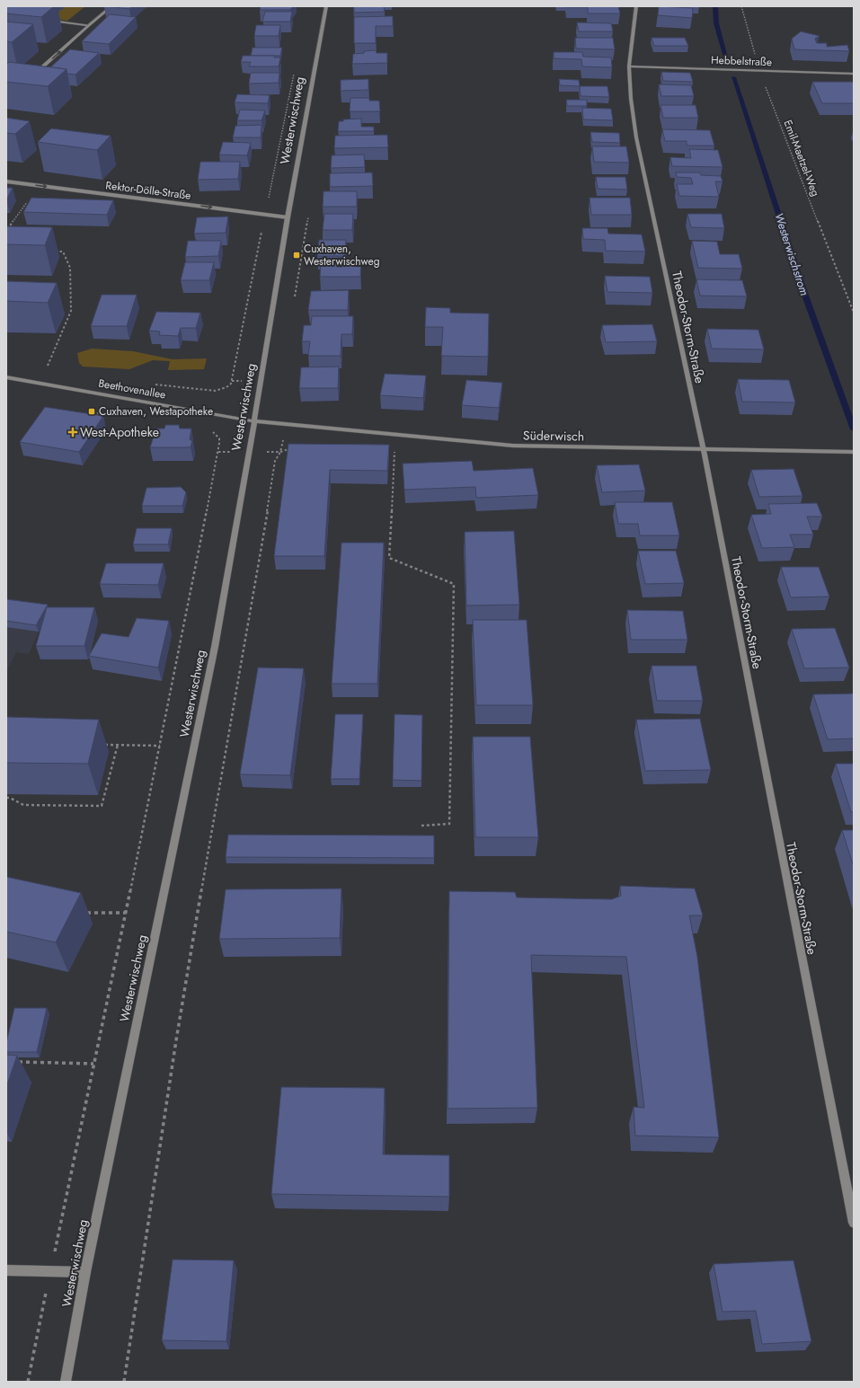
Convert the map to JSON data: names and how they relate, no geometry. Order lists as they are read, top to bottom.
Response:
{
  "streets": {
    "street": [
      "Hebbelstraße",
      "Westerwischweg",
      "Rektor-Dölle-Straße",
      "Theodor-Storm-Straße",
      "Beethovenallee",
      "Süderwisch"
    ],
    "path": ["Emil-Maetzel-Weg"]
  },
  "crossings": [
    ["Hebbelstraße", "Emil-Maetzel-Weg"],
    ["Hebbelstraße", "Theodor-Storm-Straße"],
    ["Westerwischweg", "Rektor-Dölle-Straße"],
    ["Westerwischweg", "Beethovenallee"],
    ["Westerwischweg", "Süderwisch"],
    ["Theodor-Storm-Straße", "Süderwisch"],
    ["Beethovenallee", "Süderwisch"]
  ],
  "one_way": ["Rektor-Dölle-Straße"],
  "water": ["Westerwischstrom"],
  "places": {
    "transit": ["Cuxhaven, Westerwischweg", "Cuxhaven, Westapotheke"],
    "health": ["West-Apotheke"]
  }
}
